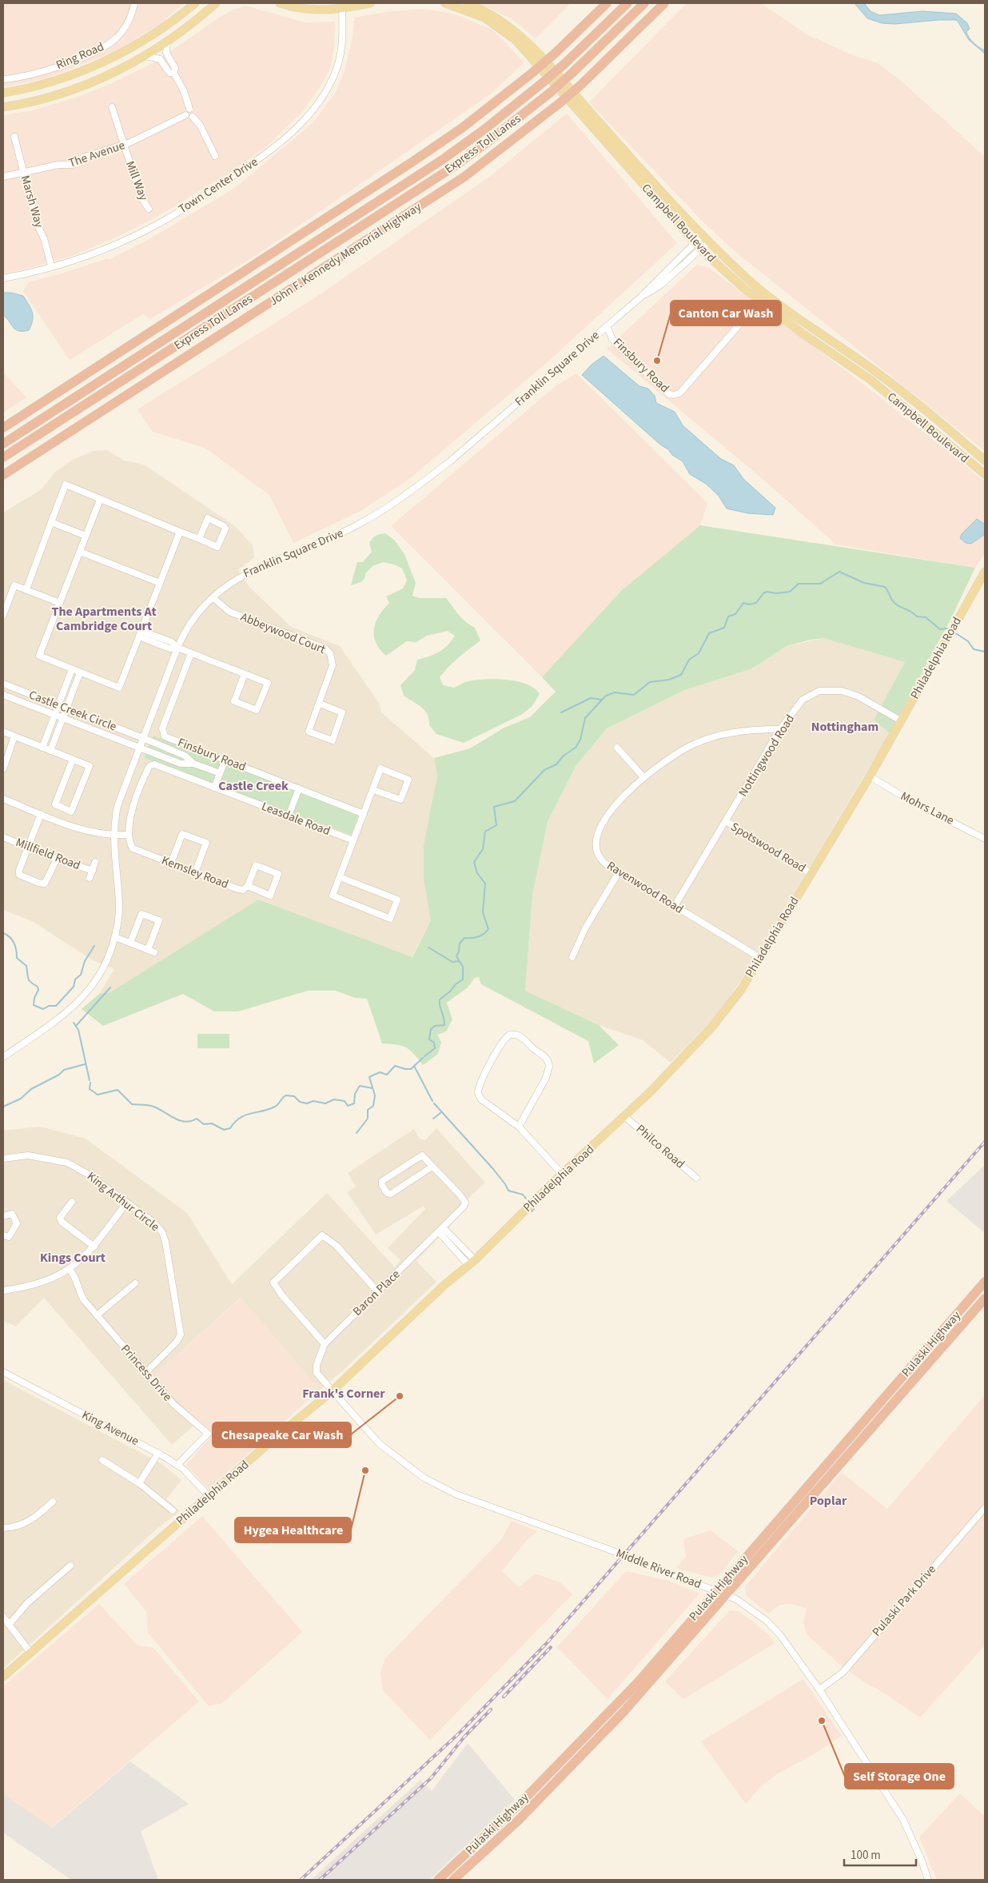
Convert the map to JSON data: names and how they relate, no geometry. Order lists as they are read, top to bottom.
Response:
{
  "streets": {
    "highway": ["Express Toll Lanes", "John F. Kennedy Memorial Highway", "Pulaski Highway"],
    "main road": ["Campbell Boulevard", "Philadelphia Road"],
    "street": [
      "Ring Road",
      "The Avenue",
      "Mill Way",
      "Town Center Drive",
      "Marsh Way",
      "Finsbury Road",
      "Franklin Square Drive",
      "Abbeywood Court",
      "Castle Creek Circle",
      "Nottingwood Road",
      "Mohrs Lane",
      "Leasdale Road",
      "Spotswood Road",
      "Millfield Road",
      "Kemsley Road",
      "Ravenwood Road",
      "Philco Road",
      "King Arthur Circle",
      "Baron Place",
      "Princess Drive",
      "King Avenue",
      "Middle River Road",
      "Pulaski Park Drive"
    ]
  },
  "crossings": [
    ["The Avenue", "Mill Way"],
    ["The Avenue", "Marsh Way"],
    ["Town Center Drive", "Marsh Way"],
    ["Campbell Boulevard", "Finsbury Road"],
    ["Campbell Boulevard", "Franklin Square Drive"],
    ["Finsbury Road", "Franklin Square Drive"],
    ["Franklin Square Drive", "Abbeywood Court"],
    ["Franklin Square Drive", "Castle Creek Circle"],
    ["Philadelphia Road", "Nottingwood Road"],
    ["Philadelphia Road", "Mohrs Lane"],
    ["Philadelphia Road", "Spotswood Road"],
    ["Philadelphia Road", "Ravenwood Road"],
    ["Philadelphia Road", "Philco Road"],
    ["Philadelphia Road", "Baron Place"],
    ["Philadelphia Road", "King Avenue"],
    ["Philadelphia Road", "Middle River Road"],
    ["Nottingwood Road", "Spotswood Road"],
    ["Nottingwood Road", "Ravenwood Road"],
    ["Leasdale Road", "Kemsley Road"],
    ["King Arthur Circle", "Princess Drive"],
    ["Baron Place", "Middle River Road"],
    ["Pulaski Highway", "Middle River Road"],
    ["Princess Drive", "King Avenue"],
    ["Middle River Road", "Pulaski Park Drive"]
  ],
  "districts": [
    "The Apartments At Cambridge Court",
    "Nottingham",
    "Castle Creek",
    "Kings Court",
    "Frank's Corner",
    "Poplar"
  ],
  "places": [
    "Canton Car Wash",
    "Chesapeake Car Wash",
    "Hygea Healthcare",
    "Self Storage One"
  ],
  "scale_bar": "100 m"
}
